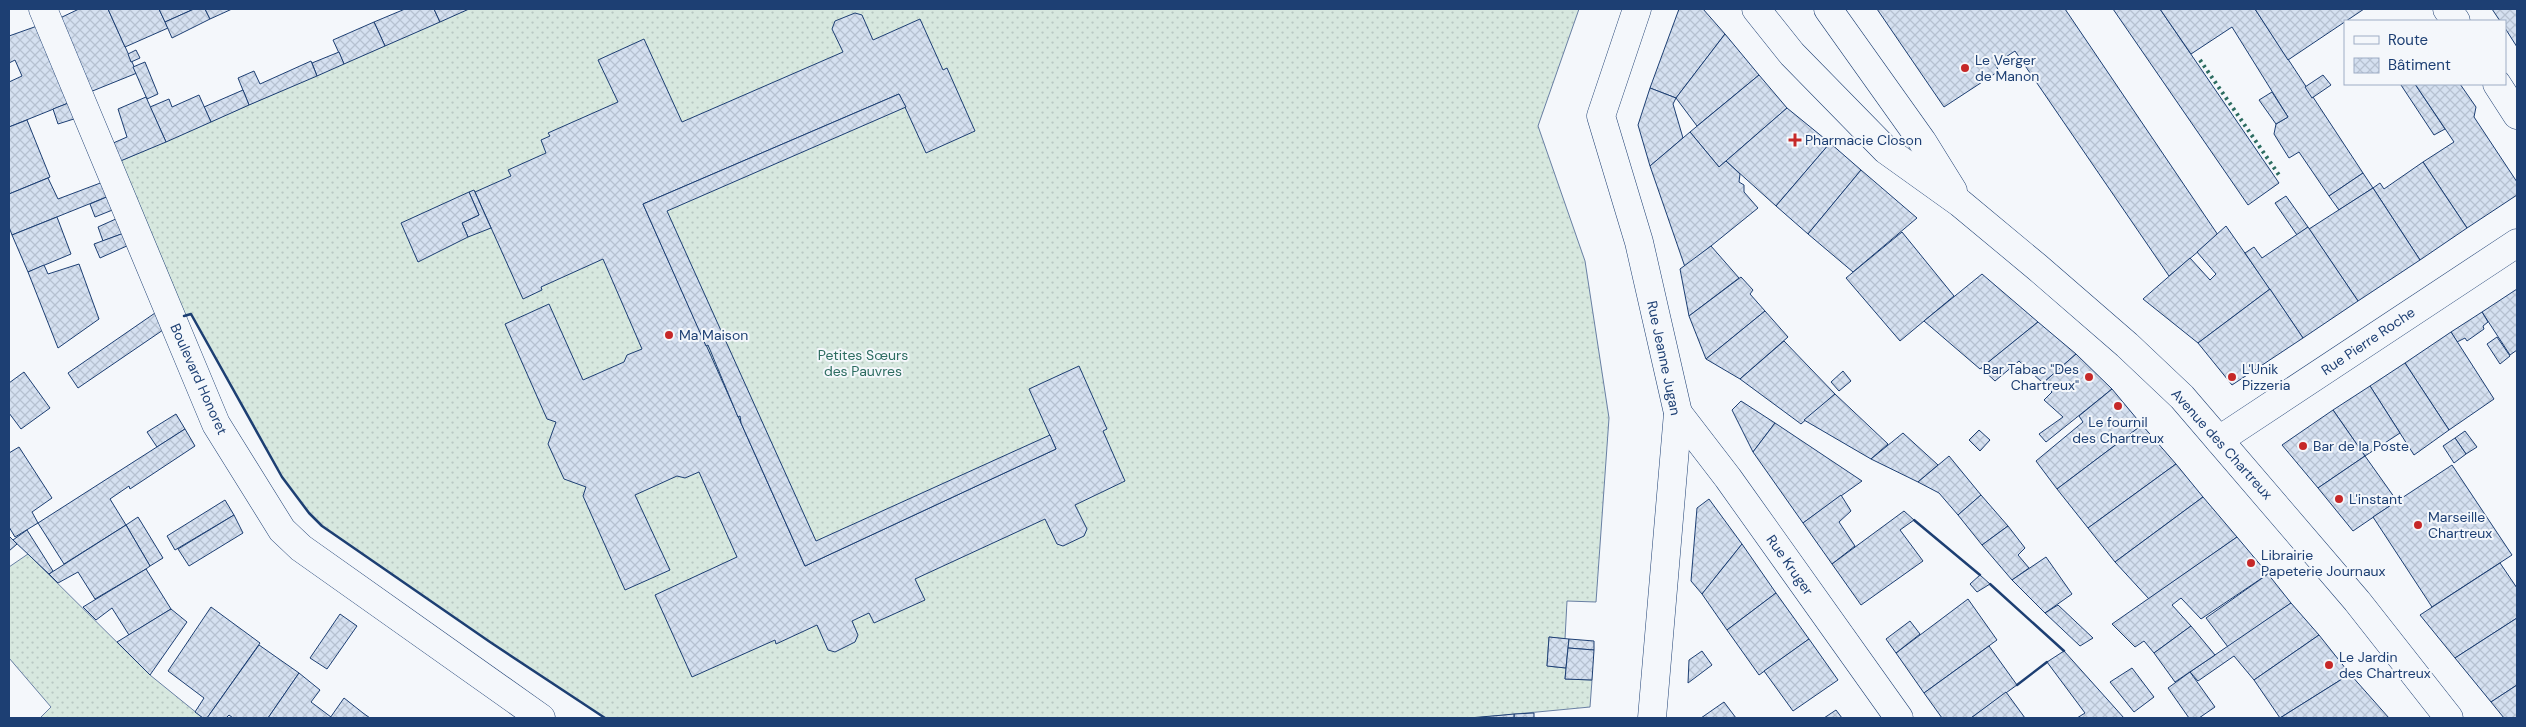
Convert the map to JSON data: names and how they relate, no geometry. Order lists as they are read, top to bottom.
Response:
{
  "streets": {
    "street": [
      "Rue Pierre Roche",
      "Rue Jeanne Jugan",
      "Boulevard Honoret",
      "Avenue des Chartreux",
      "Rue Kruger"
    ]
  },
  "crossings": [
    ["Rue Pierre Roche", "Avenue des Chartreux"],
    ["Rue Jeanne Jugan", "Rue Kruger"]
  ],
  "parks": ["Petites Sœurs des Pauvres"],
  "places": {
    "other": [
      "Le Verger de Manon",
      "Ma Maison",
      "Bar Tabac \"Des Chartreux\"",
      "L'Unik Pizzeria",
      "Le fournil des Chartreux",
      "Bar de la Poste",
      "L'instant",
      "Marseille Chartreux",
      "Librairie Papeterie Journaux",
      "Le Jardin des Chartreux"
    ],
    "health": ["Pharmacie Closon"]
  },
  "legend": ["Route", "Bâtiment"]
}
